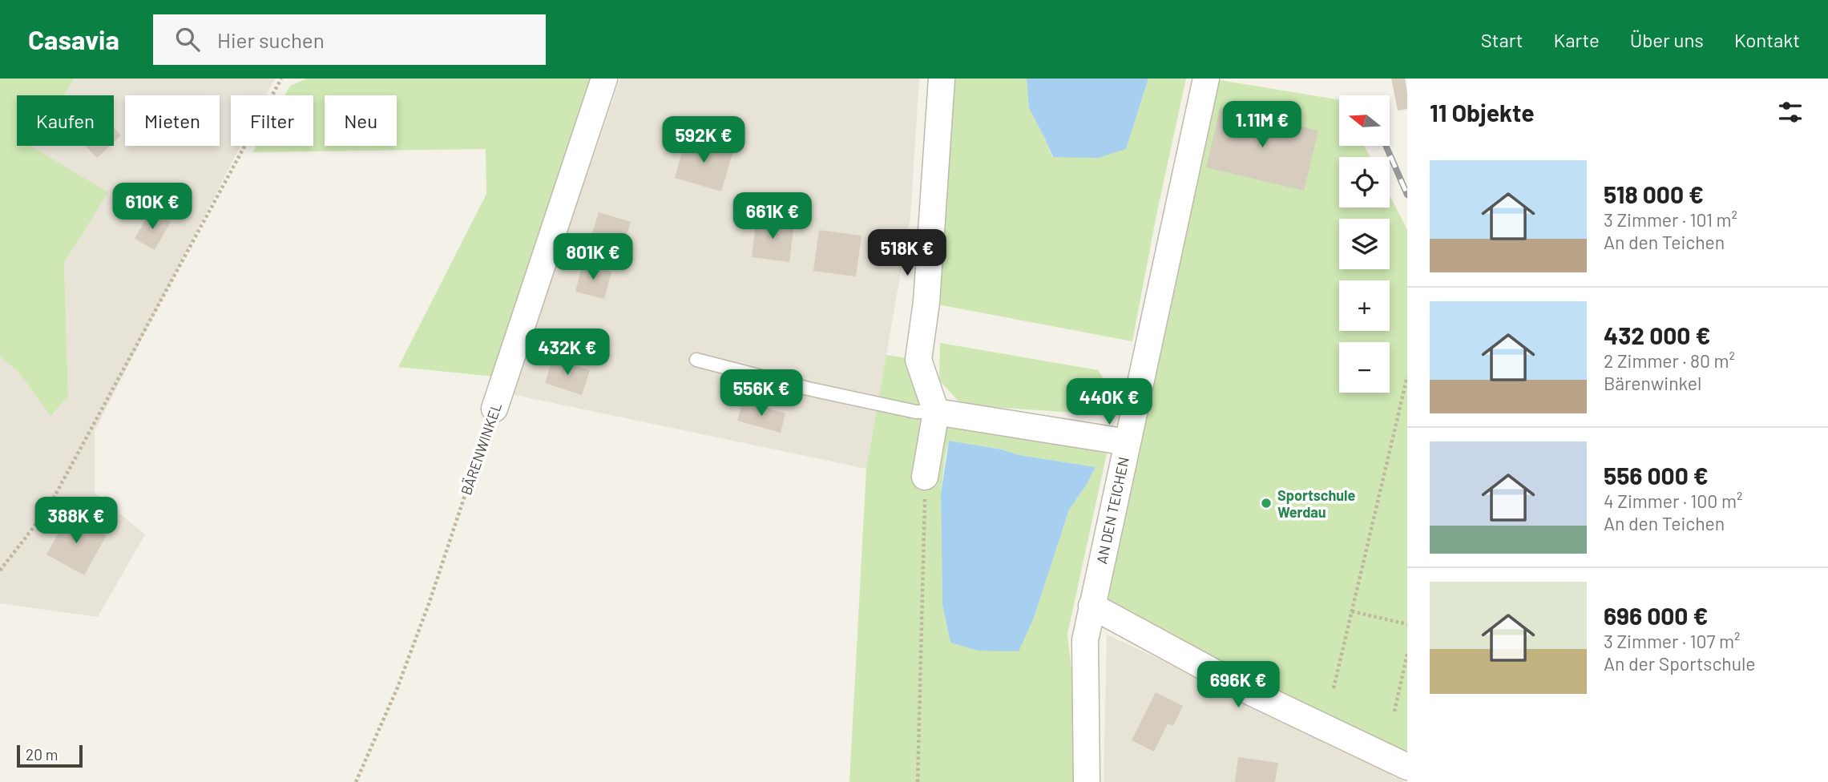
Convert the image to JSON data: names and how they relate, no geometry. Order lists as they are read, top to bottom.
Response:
{
  "streets": {
    "street": ["BÄRENWINKEL", "AN DEN TEICHEN"]
  },
  "places": ["Sportschule Werdau"],
  "scale_bar": "20 m",
  "north": "left",
  "page": {
    "header": "Casavia",
    "search": "Hier suchen",
    "nav": [
      "Start",
      "Karte",
      "Über uns",
      "Kontakt"
    ],
    "heading": "11 Objekte",
    "map_buttons": ["+", "−"],
    "chip": [
      "Kaufen",
      "Mieten",
      "Filter",
      "Neu"
    ],
    "price": [
      "1.11M €",
      "592K €",
      "610K €",
      "661K €",
      "518K €",
      "801K €",
      "432K €",
      "556K €",
      "440K €",
      "388K €",
      "696K €"
    ],
    "list": [
      {
        "name": "518 000 €",
        "note": "3 Zimmer · 101 m² · An den Teichen"
      },
      {
        "name": "432 000 €",
        "note": "2 Zimmer · 80 m² · Bärenwinkel"
      },
      {
        "name": "556 000 €",
        "note": "4 Zimmer · 100 m² · An den Teichen"
      },
      {
        "name": "696 000 €",
        "note": "3 Zimmer · 107 m² · An der Sportschule"
      }
    ],
    "scale": "20 m"
  }
}
